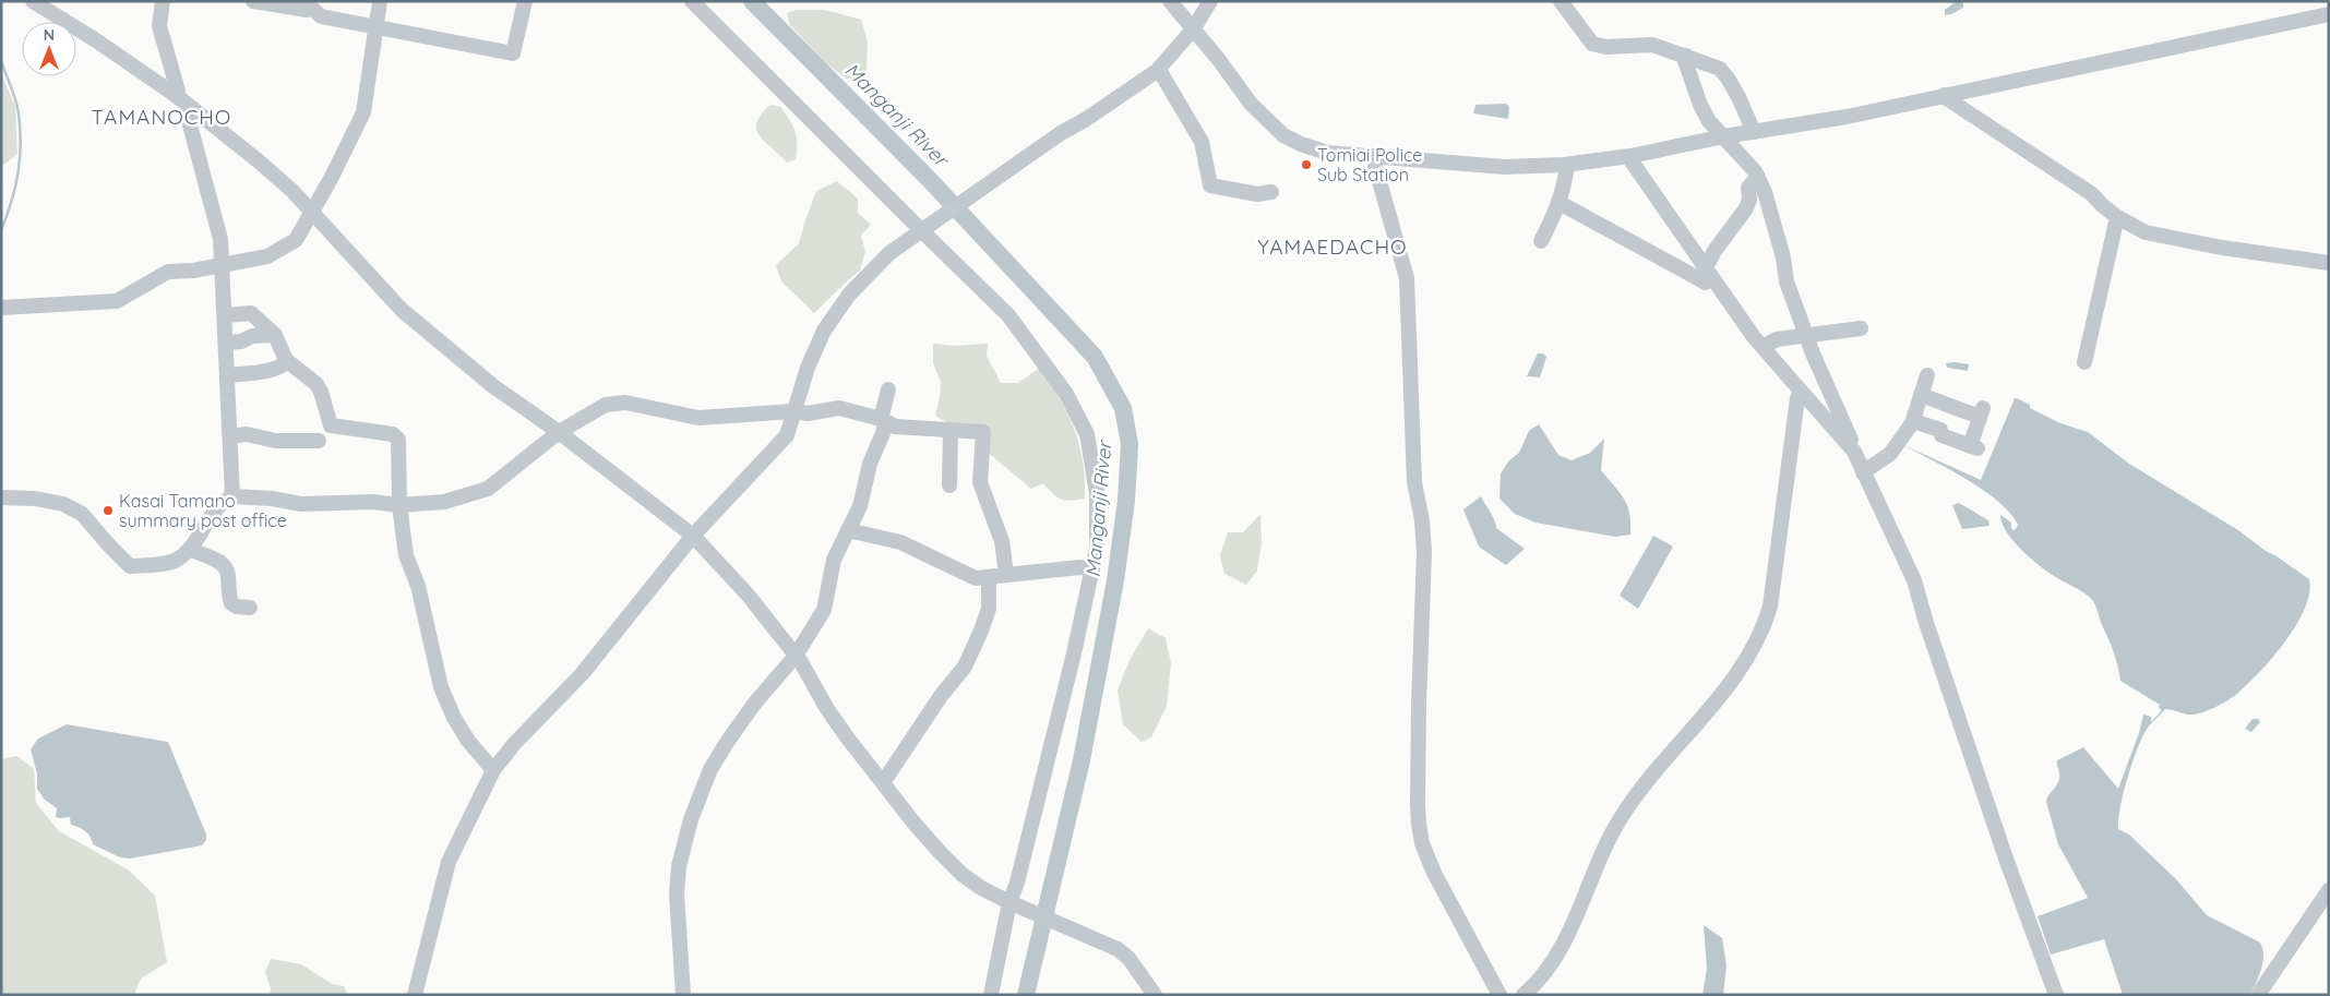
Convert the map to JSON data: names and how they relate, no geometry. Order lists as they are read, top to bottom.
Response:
{
  "districts": ["TAMANOCHO", "YAMAEDACHO"],
  "water": ["Manganji River"],
  "places": ["Tomiai Police Sub Station", "Kasai Tamano summary post office"],
  "north": "top"
}
